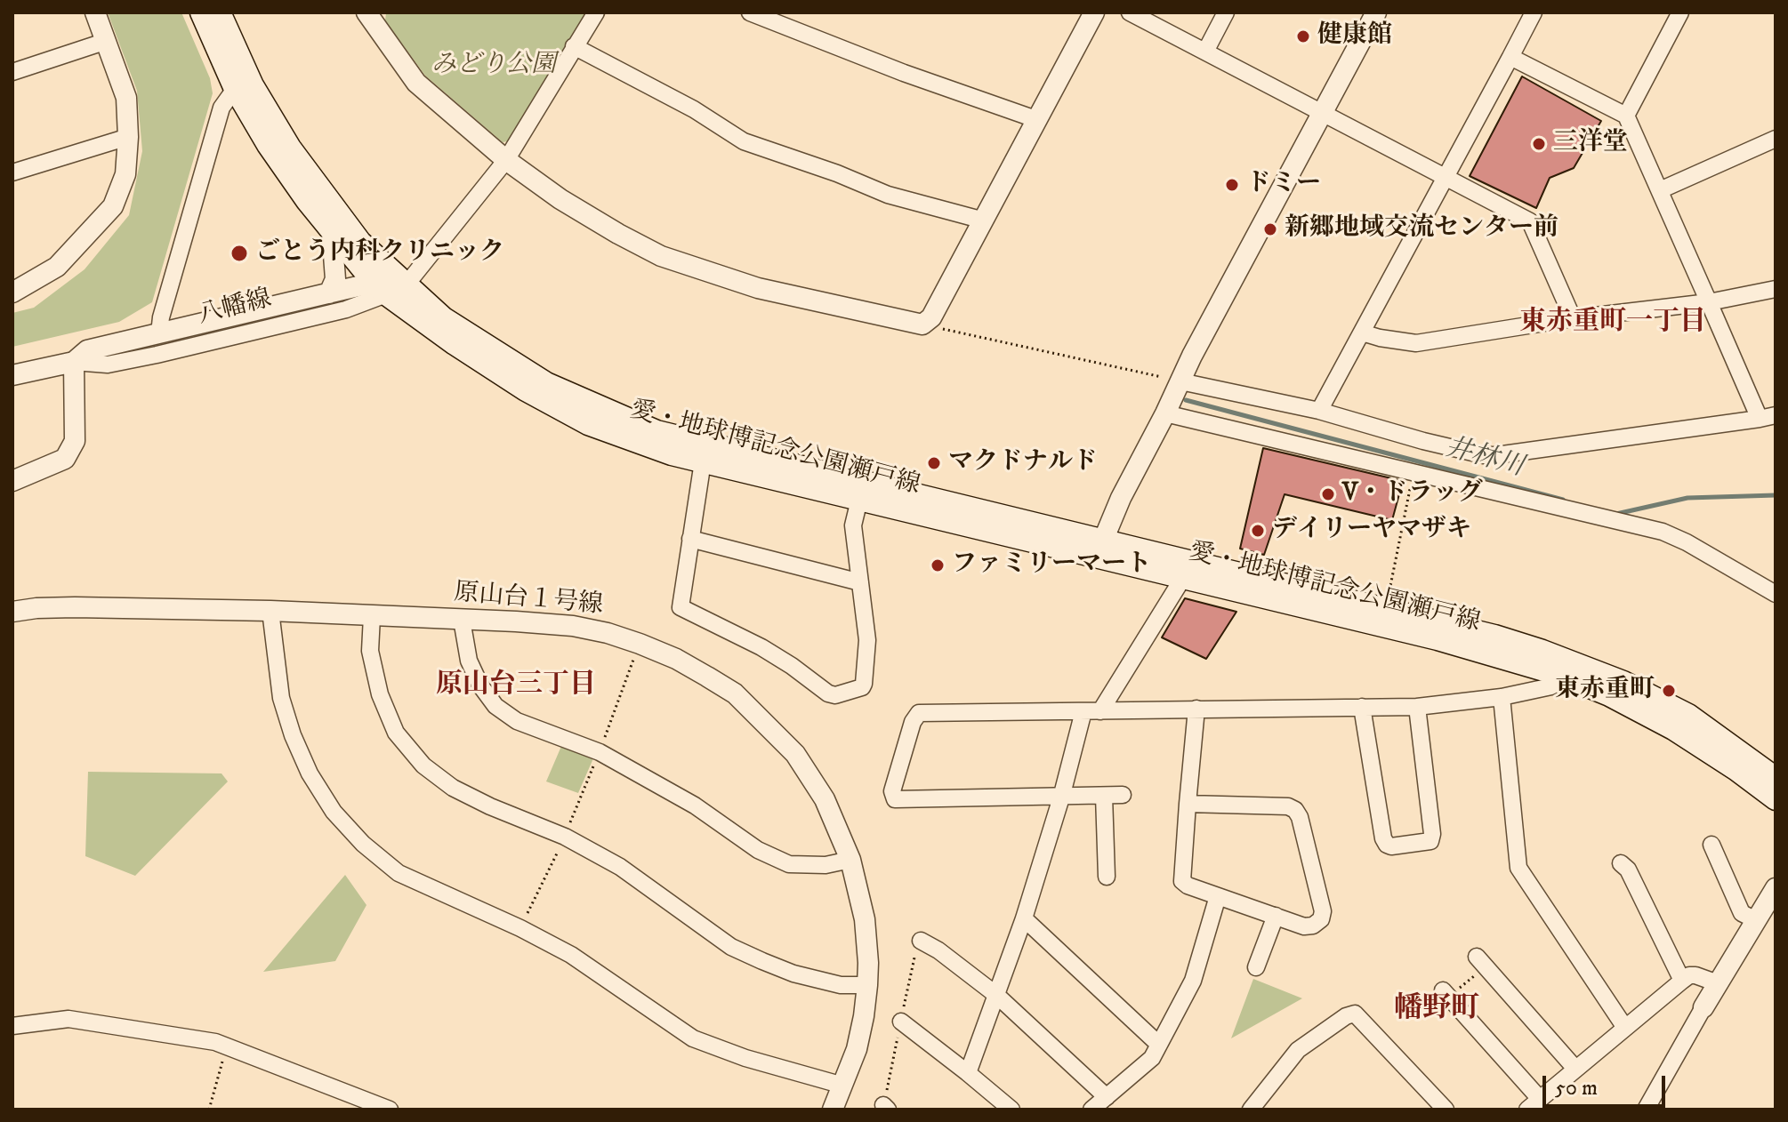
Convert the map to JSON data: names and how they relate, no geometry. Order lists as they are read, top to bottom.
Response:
{
  "streets": {
    "main road": ["愛・地球博記念公園瀬戸線"],
    "street": ["八幡線", "原山台１号線"]
  },
  "crossings": [
    ["八幡線", "愛・地球博記念公園瀬戸線"]
  ],
  "districts": ["東赤重町一丁目", "原山台三丁目", "幡野町"],
  "water": ["井林川"],
  "parks": ["みどり公園"],
  "places": [
    "健康館",
    "三洋堂",
    "ドミー",
    "新郷地域交流センター前",
    "ごとう内科クリニック",
    "マクドナルド",
    "V・ドラッグ",
    "デイリーヤマザキ",
    "ファミリーマート",
    "東赤重町"
  ],
  "scale_bar": "50 m"
}
